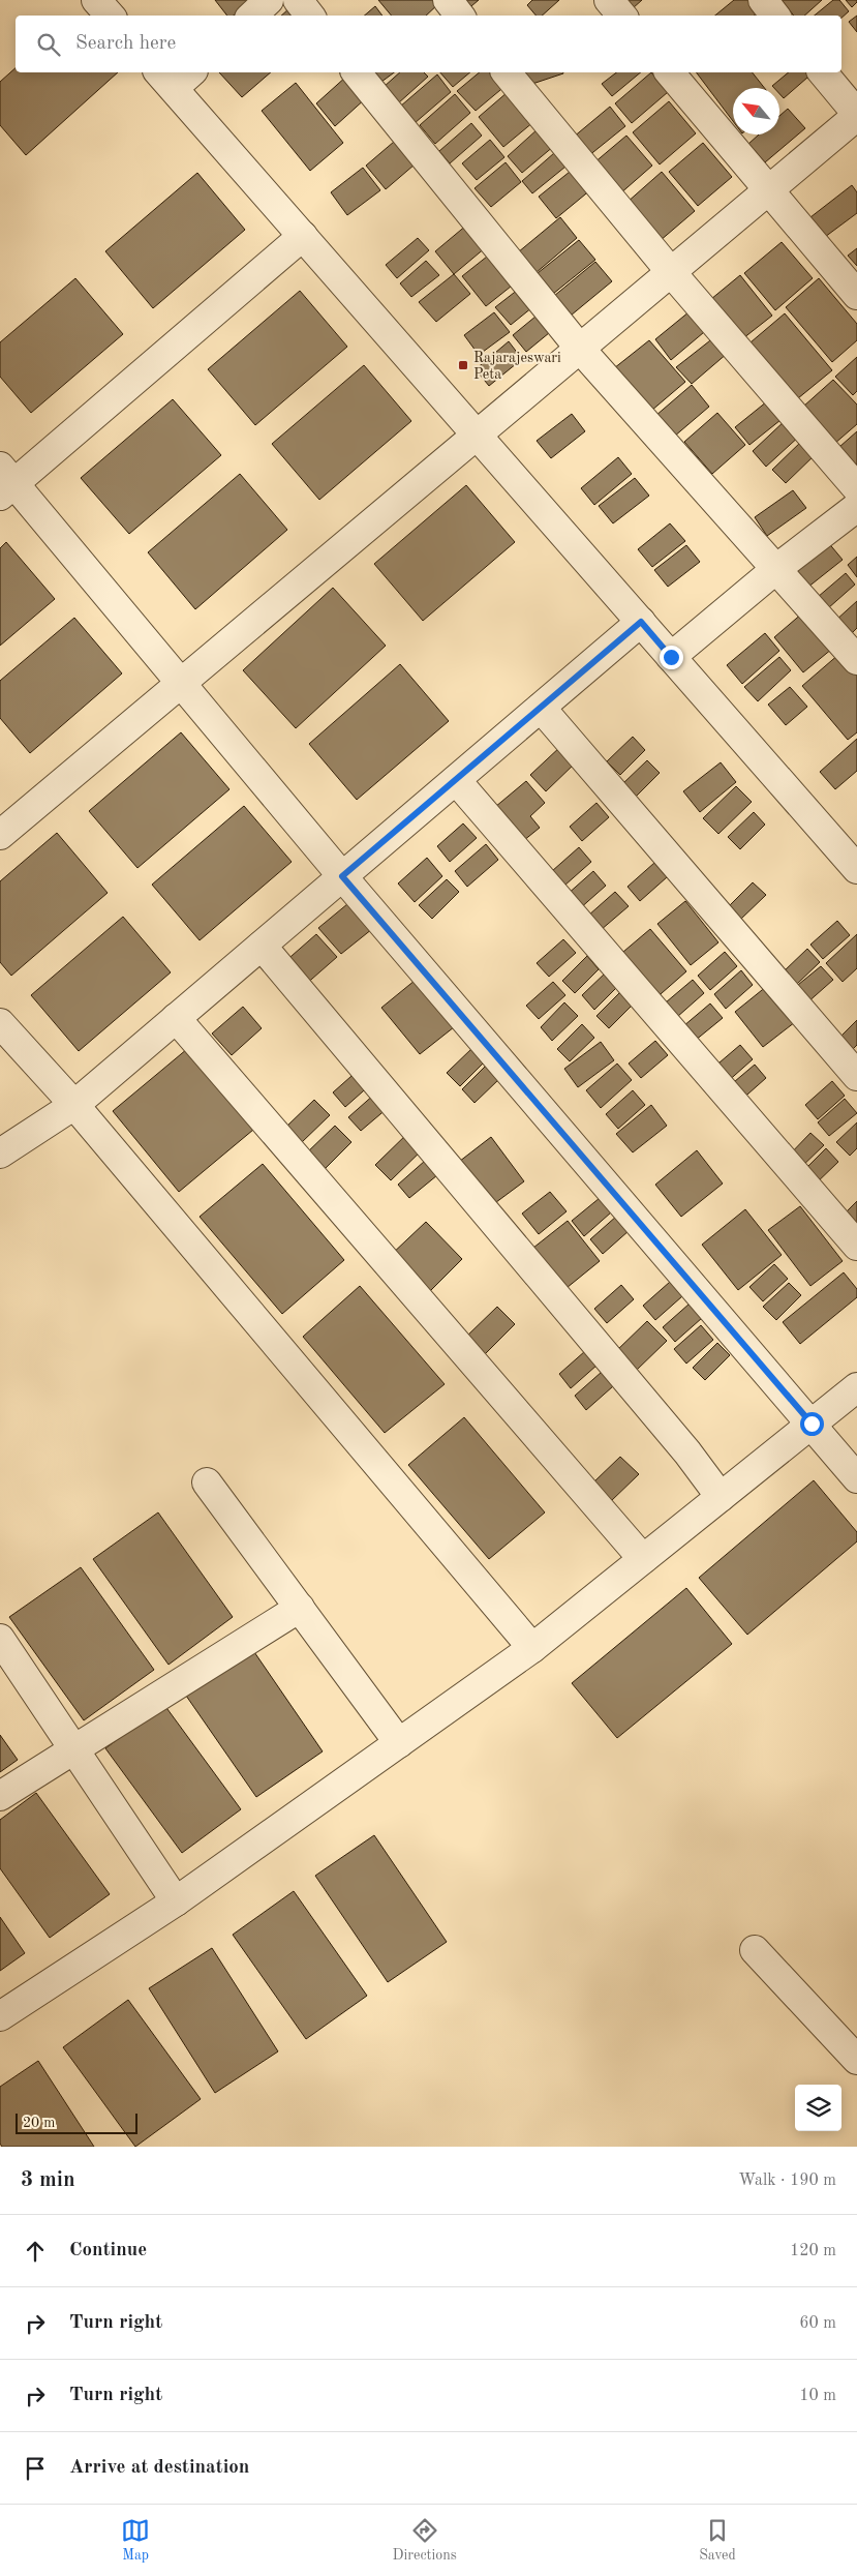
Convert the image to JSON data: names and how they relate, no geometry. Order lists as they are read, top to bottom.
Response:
{
  "places": {
    "transit": ["Rajarajeswari Peta"]
  },
  "scale_bar": "20 m",
  "north": "top left",
  "page": {
    "search": "Search here",
    "scale": "20 m",
    "heading": ["3 min", "Walk · 190 m"],
    "list": [
      ["Continue", "120 m"],
      ["Turn right", "60 m"],
      ["Turn right", "10 m"],
      "Arrive at destination"
    ],
    "nav": ["Map", "Directions", "Saved"]
  }
}
